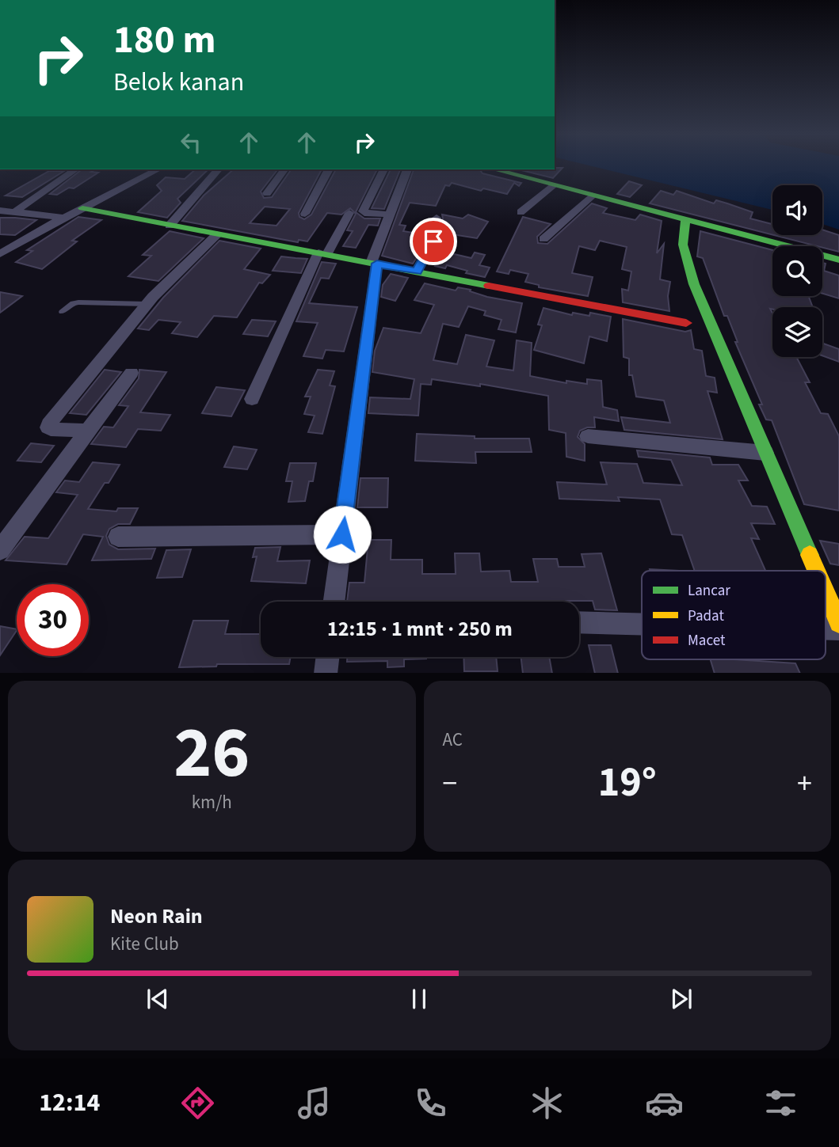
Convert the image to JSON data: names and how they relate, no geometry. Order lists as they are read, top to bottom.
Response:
{
  "legend": ["Lancar", "Padat", "Macet"],
  "page": {
    "turn": ["180 m", "Belok kanan"],
    "limit": "30",
    "trip": "12:15 · 1 mnt · 250 m",
    "tile": [
      ["26", "km/h"],
      "AC"
    ],
    "heat": ["−", "19°", "+"],
    "song": ["Neon Rain", "Kite Club"],
    "tabs": "12:14"
  }
}
